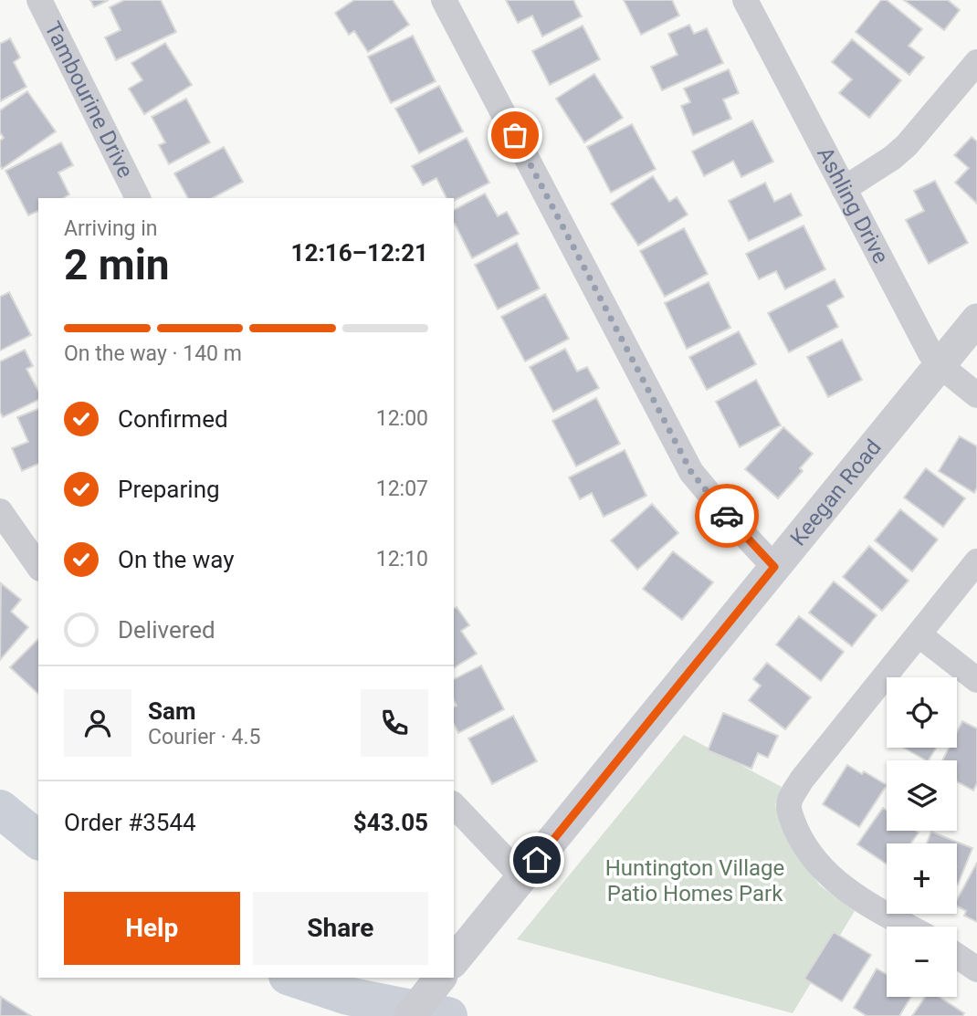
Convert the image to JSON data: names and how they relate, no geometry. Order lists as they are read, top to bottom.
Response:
{
  "streets": {
    "street": ["Tambourine Drive", "Ashling Drive", "Keegan Road"]
  },
  "crossings": [
    ["Ashling Drive", "Keegan Road"]
  ],
  "parks": ["Huntington Village Patio Homes Park"],
  "page": {
    "heading": ["2 min", "Arriving in", "12:16–12:21"],
    "panel": [
      "Sam",
      "Courier · 4.5",
      "Order #3544",
      "$43.05"
    ],
    "bar": "On the way · 140 m",
    "list": [
      ["Confirmed", "12:00"],
      ["Preparing", "12:07"],
      ["On the way", "12:10"],
      "Delivered"
    ],
    "map_buttons": ["+", "−"],
    "buttons": ["Help", "Share"]
  }
}
